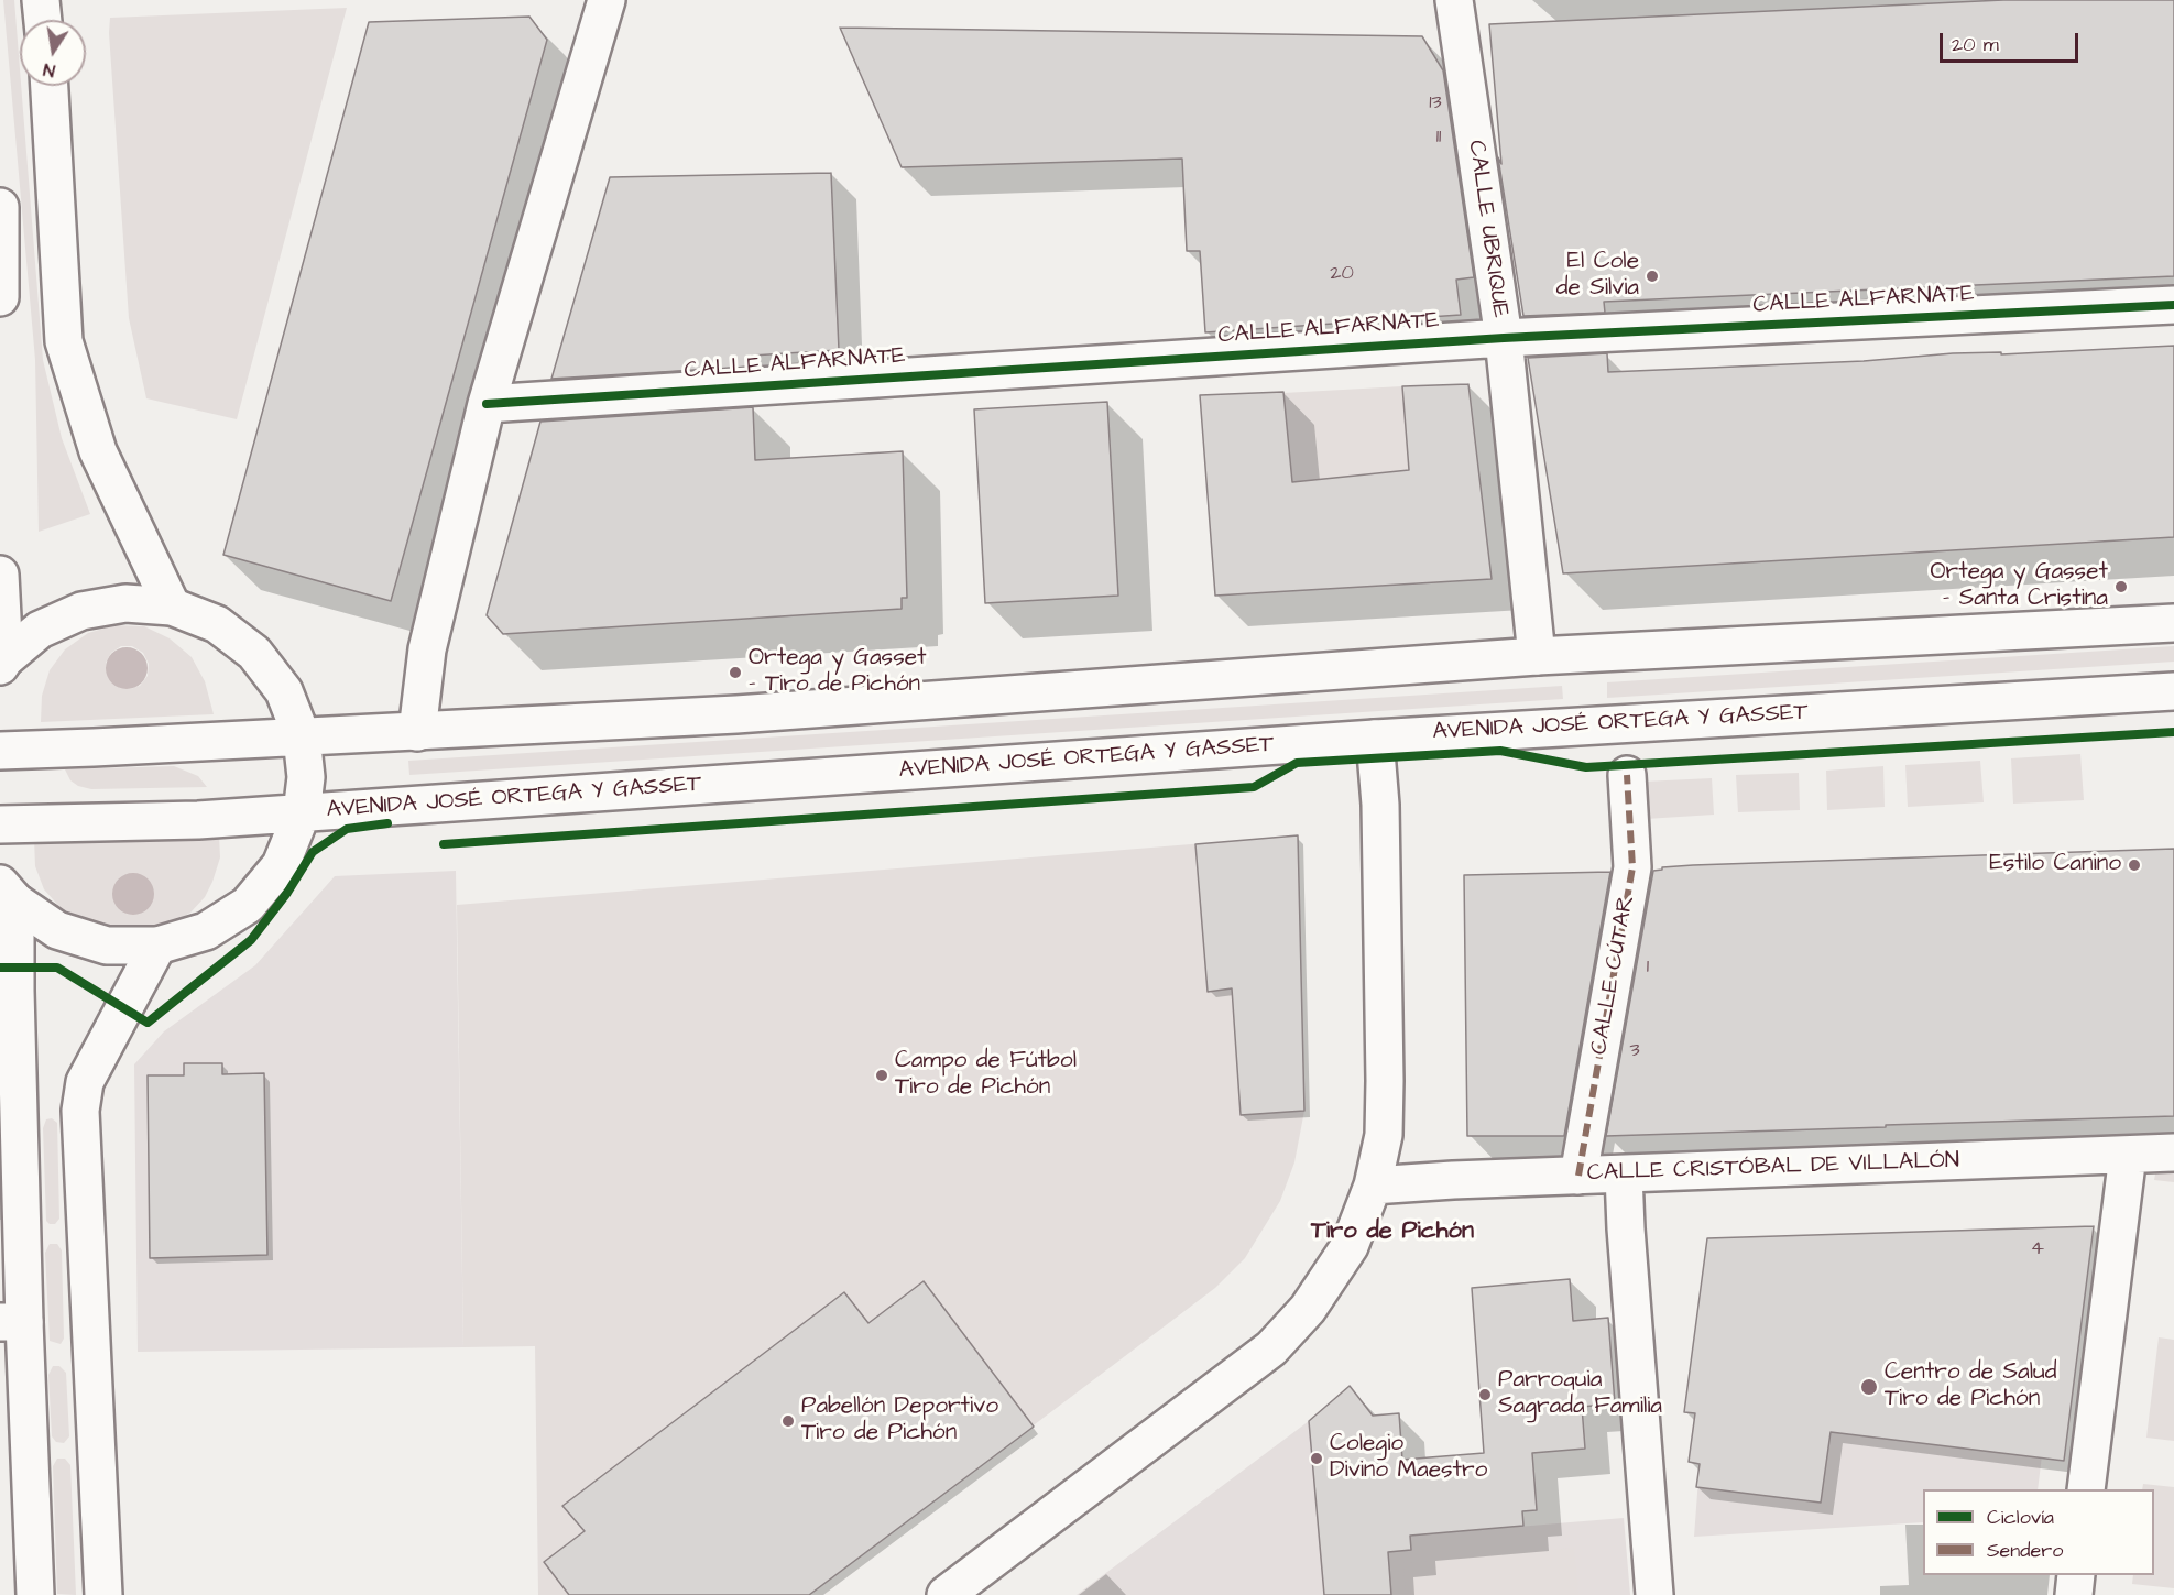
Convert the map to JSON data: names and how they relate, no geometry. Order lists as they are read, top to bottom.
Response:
{
  "streets": {
    "main road": [
      "CALLE UBRIQUE",
      "CALLE ALFARNATE",
      "AVENIDA JOSÉ ORTEGA Y GASSET",
      "CALLE CÚTAR",
      "CALLE CRISTÓBAL DE VILLALÓN"
    ]
  },
  "crossings": [
    ["CALLE UBRIQUE", "CALLE ALFARNATE"],
    ["CALLE CÚTAR", "CALLE CRISTÓBAL DE VILLALÓN"]
  ],
  "districts": ["Tiro de Pichón"],
  "places": [
    "El Cole de Silvia",
    "Ortega y Gasset - Santa Cristina",
    "Ortega y Gasset - Tiro de Pichón",
    "Estilo Canino",
    "Campo de Fútbol Tiro de Pichón",
    "Centro de Salud Tiro de Pichón",
    "Parroquia Sagrada Familia",
    "Pabellón Deportivo Tiro de Pichón",
    "Colegio Divino Maestro"
  ],
  "house_numbers": [
    "13",
    "11",
    "20",
    "1",
    "3",
    "4"
  ],
  "legend": ["Ciclovía", "Sendero"],
  "scale_bar": "20 m",
  "north": "bottom"
}
